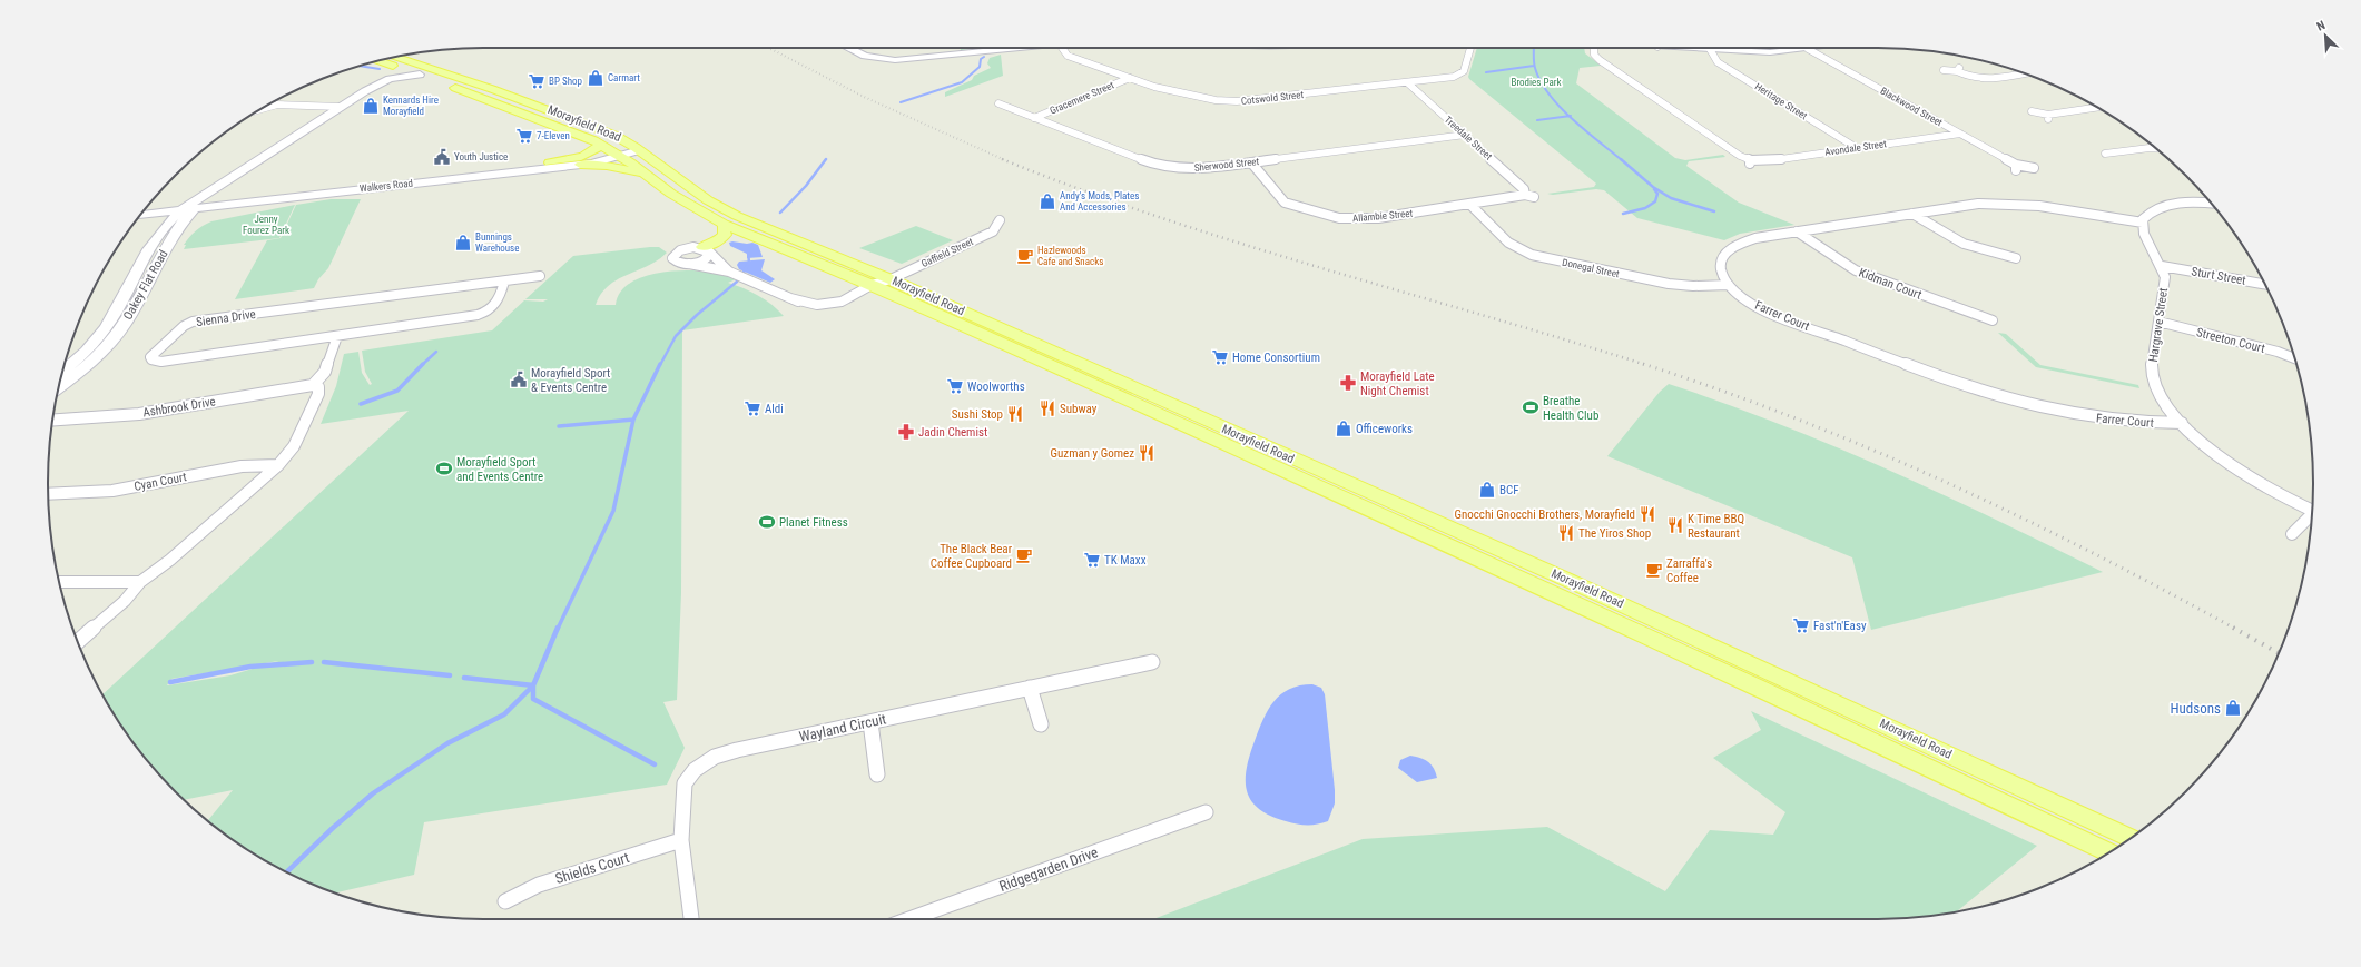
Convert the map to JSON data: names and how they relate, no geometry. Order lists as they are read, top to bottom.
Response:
{
  "streets": {
    "main road": ["Morayfield Road", "Walkers Road", "Oakey Flat Road"],
    "street": [
      "Gracemere Street",
      "Cotswold Street",
      "Heritage Street",
      "Blackwood Street",
      "Treedale Street",
      "Avondale Street",
      "Sherwood Street",
      "Allambie Street",
      "Gaffield Street",
      "Donegal Street",
      "Sturt Street",
      "Kidman Court",
      "Farrer Court",
      "Sienna Drive",
      "Hargrave Street",
      "Streeton Court",
      "Ashbrook Drive",
      "Cyan Court",
      "Wayland Circuit",
      "Shields Court",
      "Ridgegarden Drive"
    ]
  },
  "crossings": [
    ["Gracemere Street", "Cotswold Street"],
    ["Gracemere Street", "Sherwood Street"],
    ["Cotswold Street", "Treedale Street"],
    ["Heritage Street", "Avondale Street"],
    ["Blackwood Street", "Avondale Street"],
    ["Morayfield Road", "Walkers Road"],
    ["Morayfield Road", "Gaffield Street"],
    ["Morayfield Road", "Oakey Flat Road"],
    ["Treedale Street", "Sherwood Street"],
    ["Treedale Street", "Allambie Street"],
    ["Sherwood Street", "Allambie Street"],
    ["Walkers Road", "Oakey Flat Road"],
    ["Allambie Street", "Donegal Street"],
    ["Donegal Street", "Farrer Court"],
    ["Sturt Street", "Hargrave Street"],
    ["Kidman Court", "Farrer Court"],
    ["Farrer Court", "Hargrave Street"],
    ["Hargrave Street", "Streeton Court"],
    ["Wayland Circuit", "Shields Court"]
  ],
  "parks": ["Brodies Park", "Jenny Fourez Park"],
  "places": {
    "shop": [
      "Carmart",
      "Kennards Hire Morayfield",
      "Andy's Mods, Plates And Accessories",
      "Bunnings Warehouse",
      "Officeworks",
      "BCF",
      "Hudsons"
    ],
    "supermarket": [
      "BP Shop",
      "7-Eleven",
      "Home Consortium",
      "Woolworths",
      "Aldi",
      "TK Maxx",
      "Fast'n'Easy"
    ],
    "public building": ["Youth Justice", "Morayfield Sport & Events Centre"],
    "cafe": ["Hazlewoods Cafe and Snacks", "The Black Bear Coffee Cupboard", "Zarraffa's Coffee"],
    "pharmacy": ["Morayfield Late Night Chemist", "Jadin Chemist"],
    "sports": ["Breathe Health Club", "Morayfield Sport and Events Centre", "Planet Fitness"],
    "restaurant": [
      "Subway",
      "Sushi Stop",
      "Guzman y Gomez",
      "Gnocchi Gnocchi Brothers, Morayfield",
      "K Time BBQ Restaurant",
      "The Yiros Shop"
    ]
  },
  "north": "top left"
}
